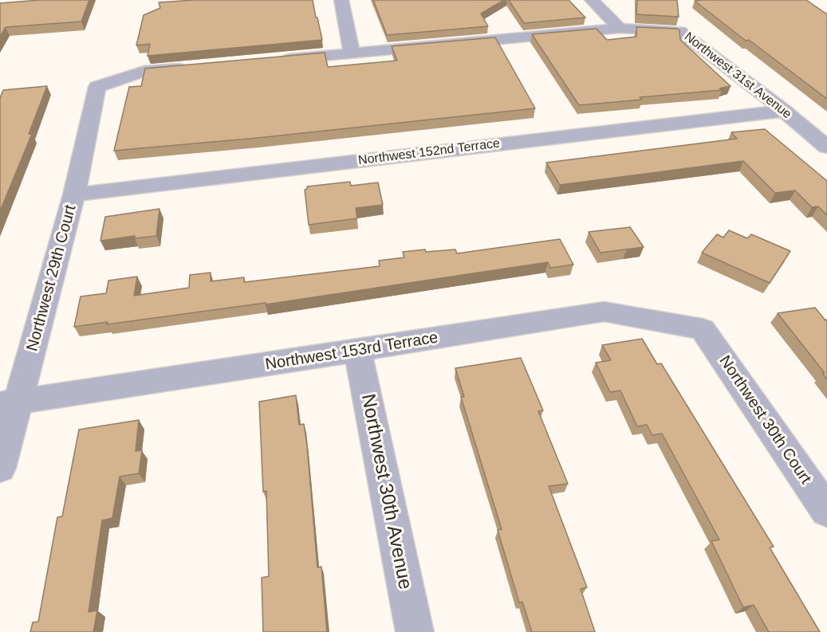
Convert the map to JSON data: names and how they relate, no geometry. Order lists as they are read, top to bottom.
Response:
{
  "streets": {
    "street": [
      "Northwest 31st Avenue",
      "Northwest 152nd Terrace",
      "Northwest 29th Court",
      "Northwest 153rd Terrace",
      "Northwest 30th Court",
      "Northwest 30th Avenue"
    ]
  },
  "crossings": [
    ["Northwest 31st Avenue", "Northwest 152nd Terrace"],
    ["Northwest 152nd Terrace", "Northwest 29th Court"],
    ["Northwest 29th Court", "Northwest 153rd Terrace"],
    ["Northwest 153rd Terrace", "Northwest 30th Court"],
    ["Northwest 153rd Terrace", "Northwest 30th Avenue"]
  ]
}
